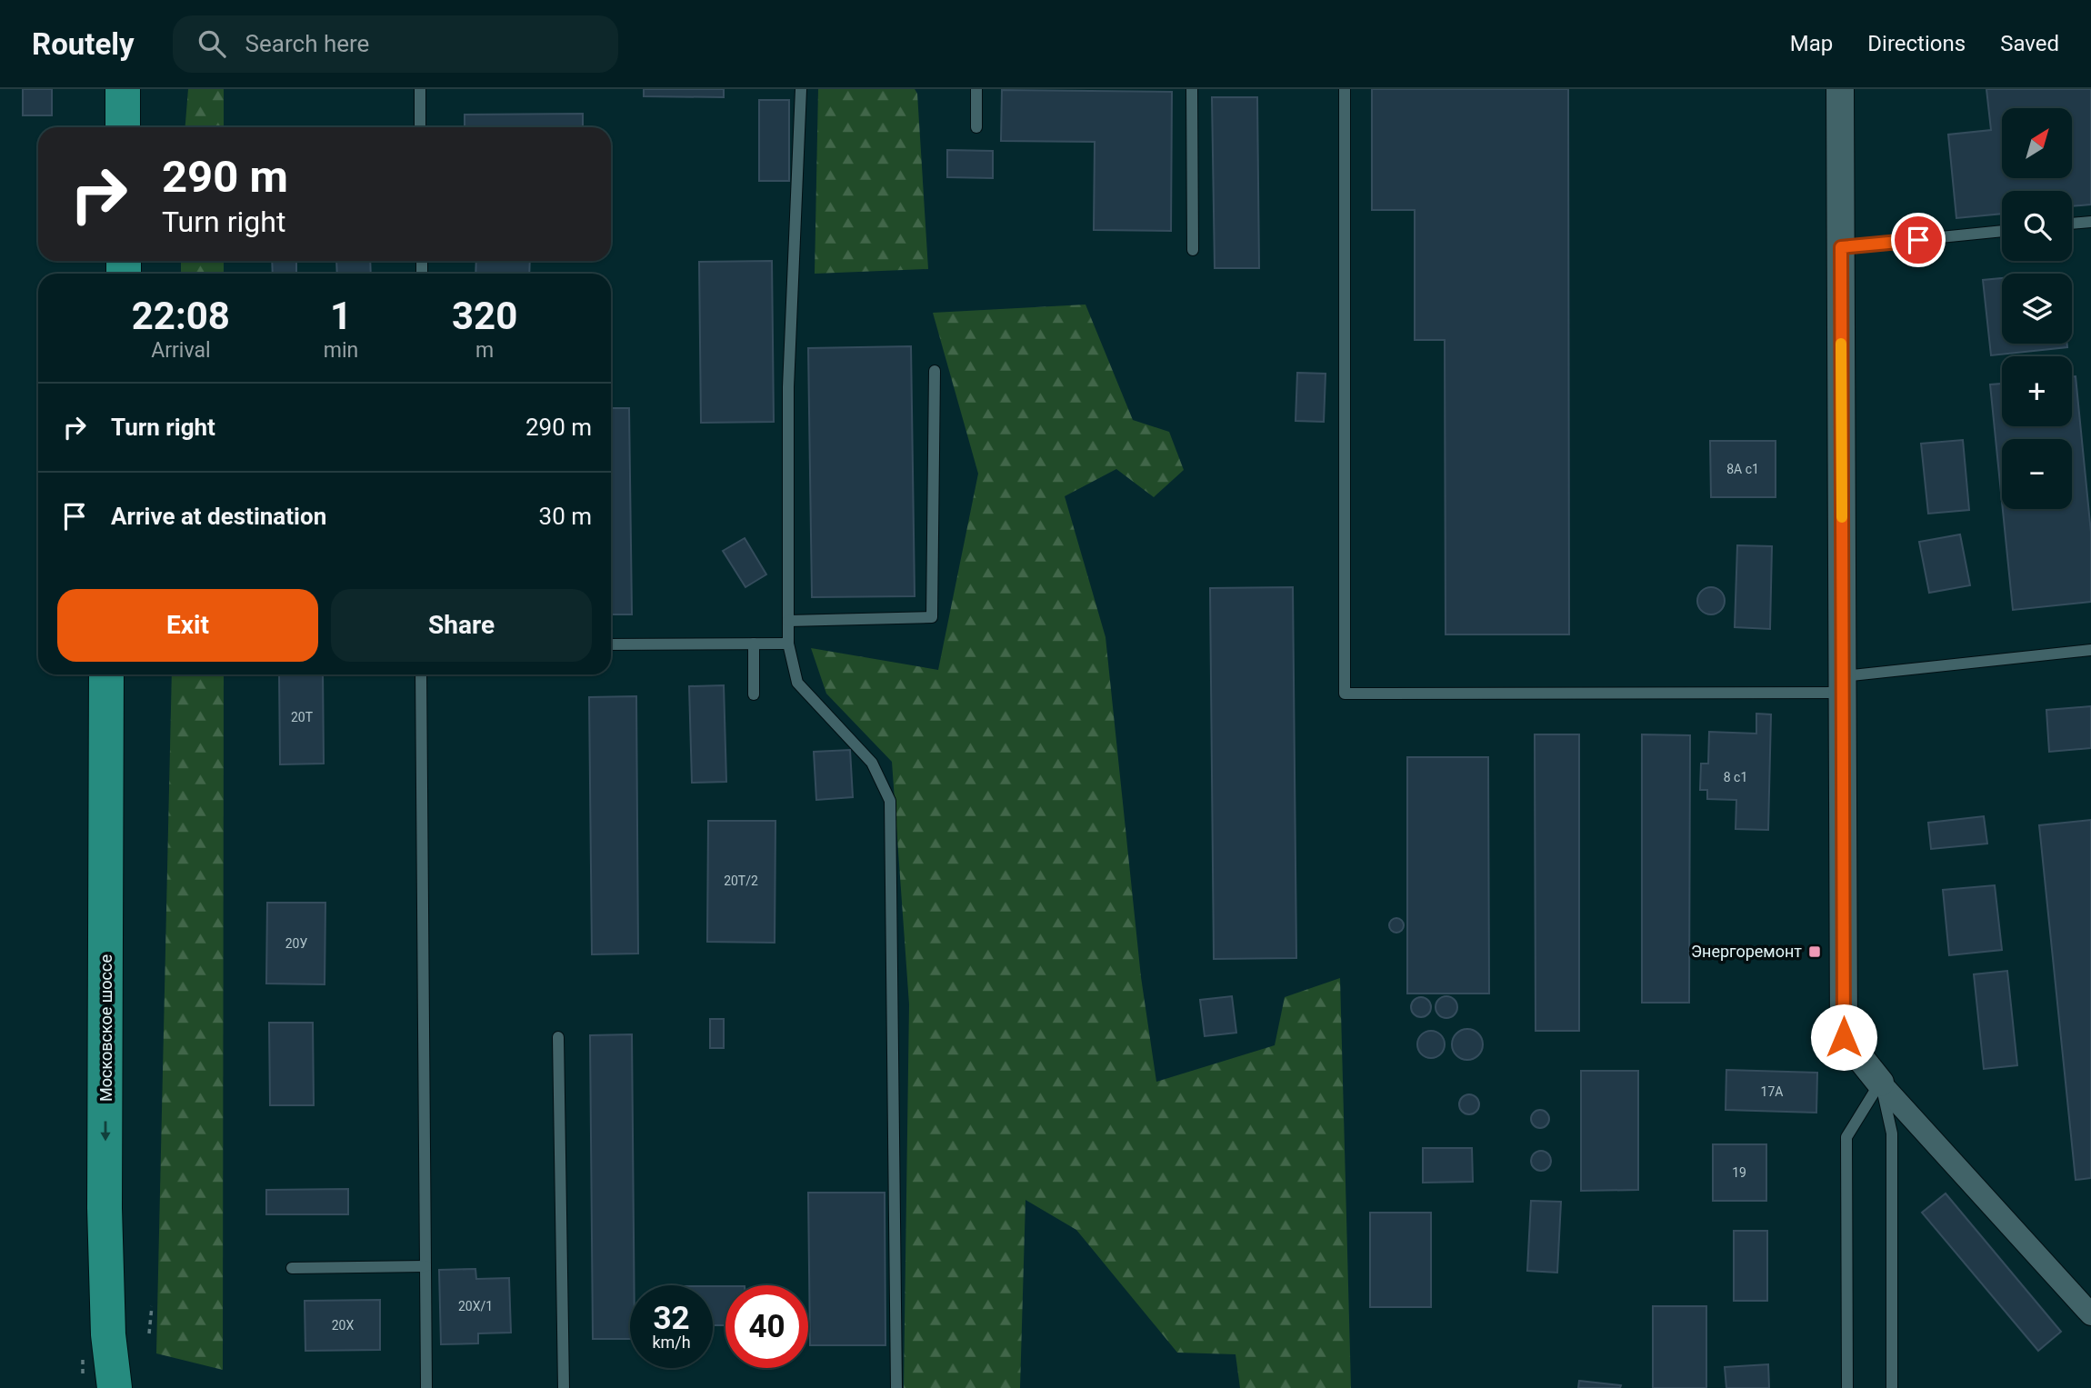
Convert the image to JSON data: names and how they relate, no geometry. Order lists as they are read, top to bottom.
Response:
{
  "streets": {
    "main road": ["Московское шоссе"]
  },
  "places": {
    "transit": ["Энергоремонт"]
  },
  "house_numbers": [
    "8А с1",
    "20Т",
    "8 с1",
    "20Т/2",
    "20У",
    "17А",
    "19",
    "20Х/1",
    "20Х"
  ],
  "north": "top right",
  "page": {
    "header": "Routely",
    "search": "Search here",
    "nav": ["Map", "Directions", "Saved"],
    "map_buttons": ["+", "−"],
    "turn": ["290 m", "Turn right"],
    "eta": [
      "22:08",
      "Arrival",
      "1",
      "min",
      "320",
      "m"
    ],
    "list": [
      {
        "name": "Turn right",
        "value": "290 m"
      },
      {
        "name": "Arrive at destination",
        "value": "30 m"
      }
    ],
    "buttons": ["Exit", "Share"],
    "speed": "32 km/h",
    "limit": "40"
  }
}
